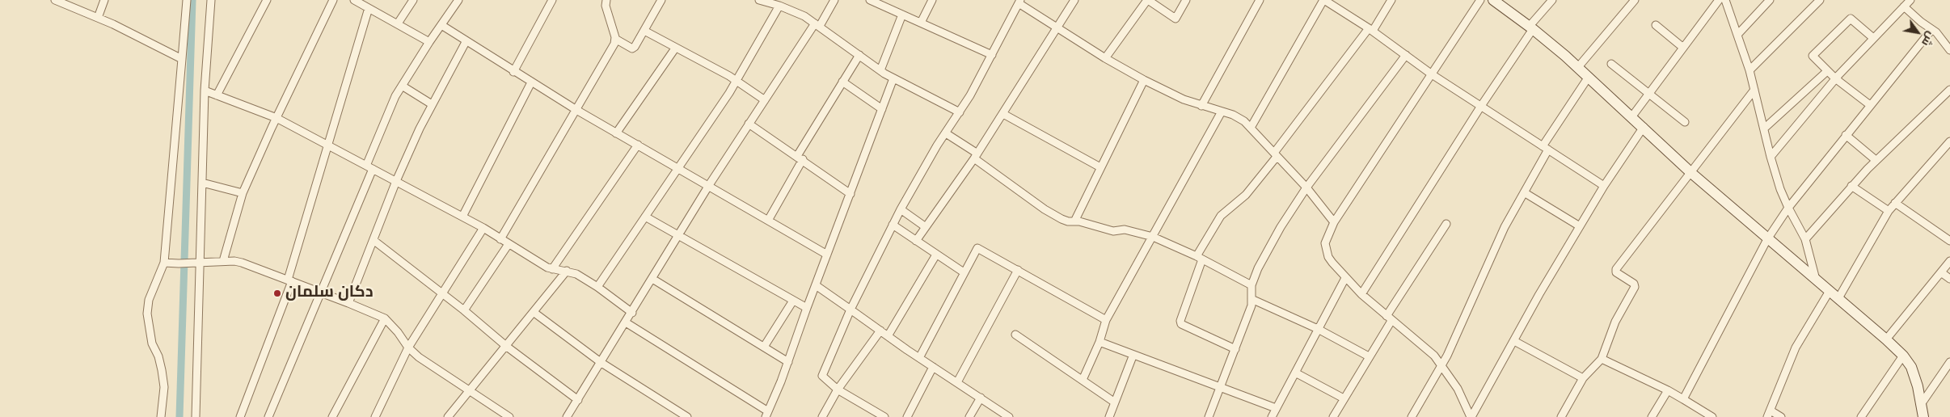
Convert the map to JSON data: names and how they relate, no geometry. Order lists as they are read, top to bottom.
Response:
{
  "places": ["دكان سلمان"],
  "north": "bottom right"
}
